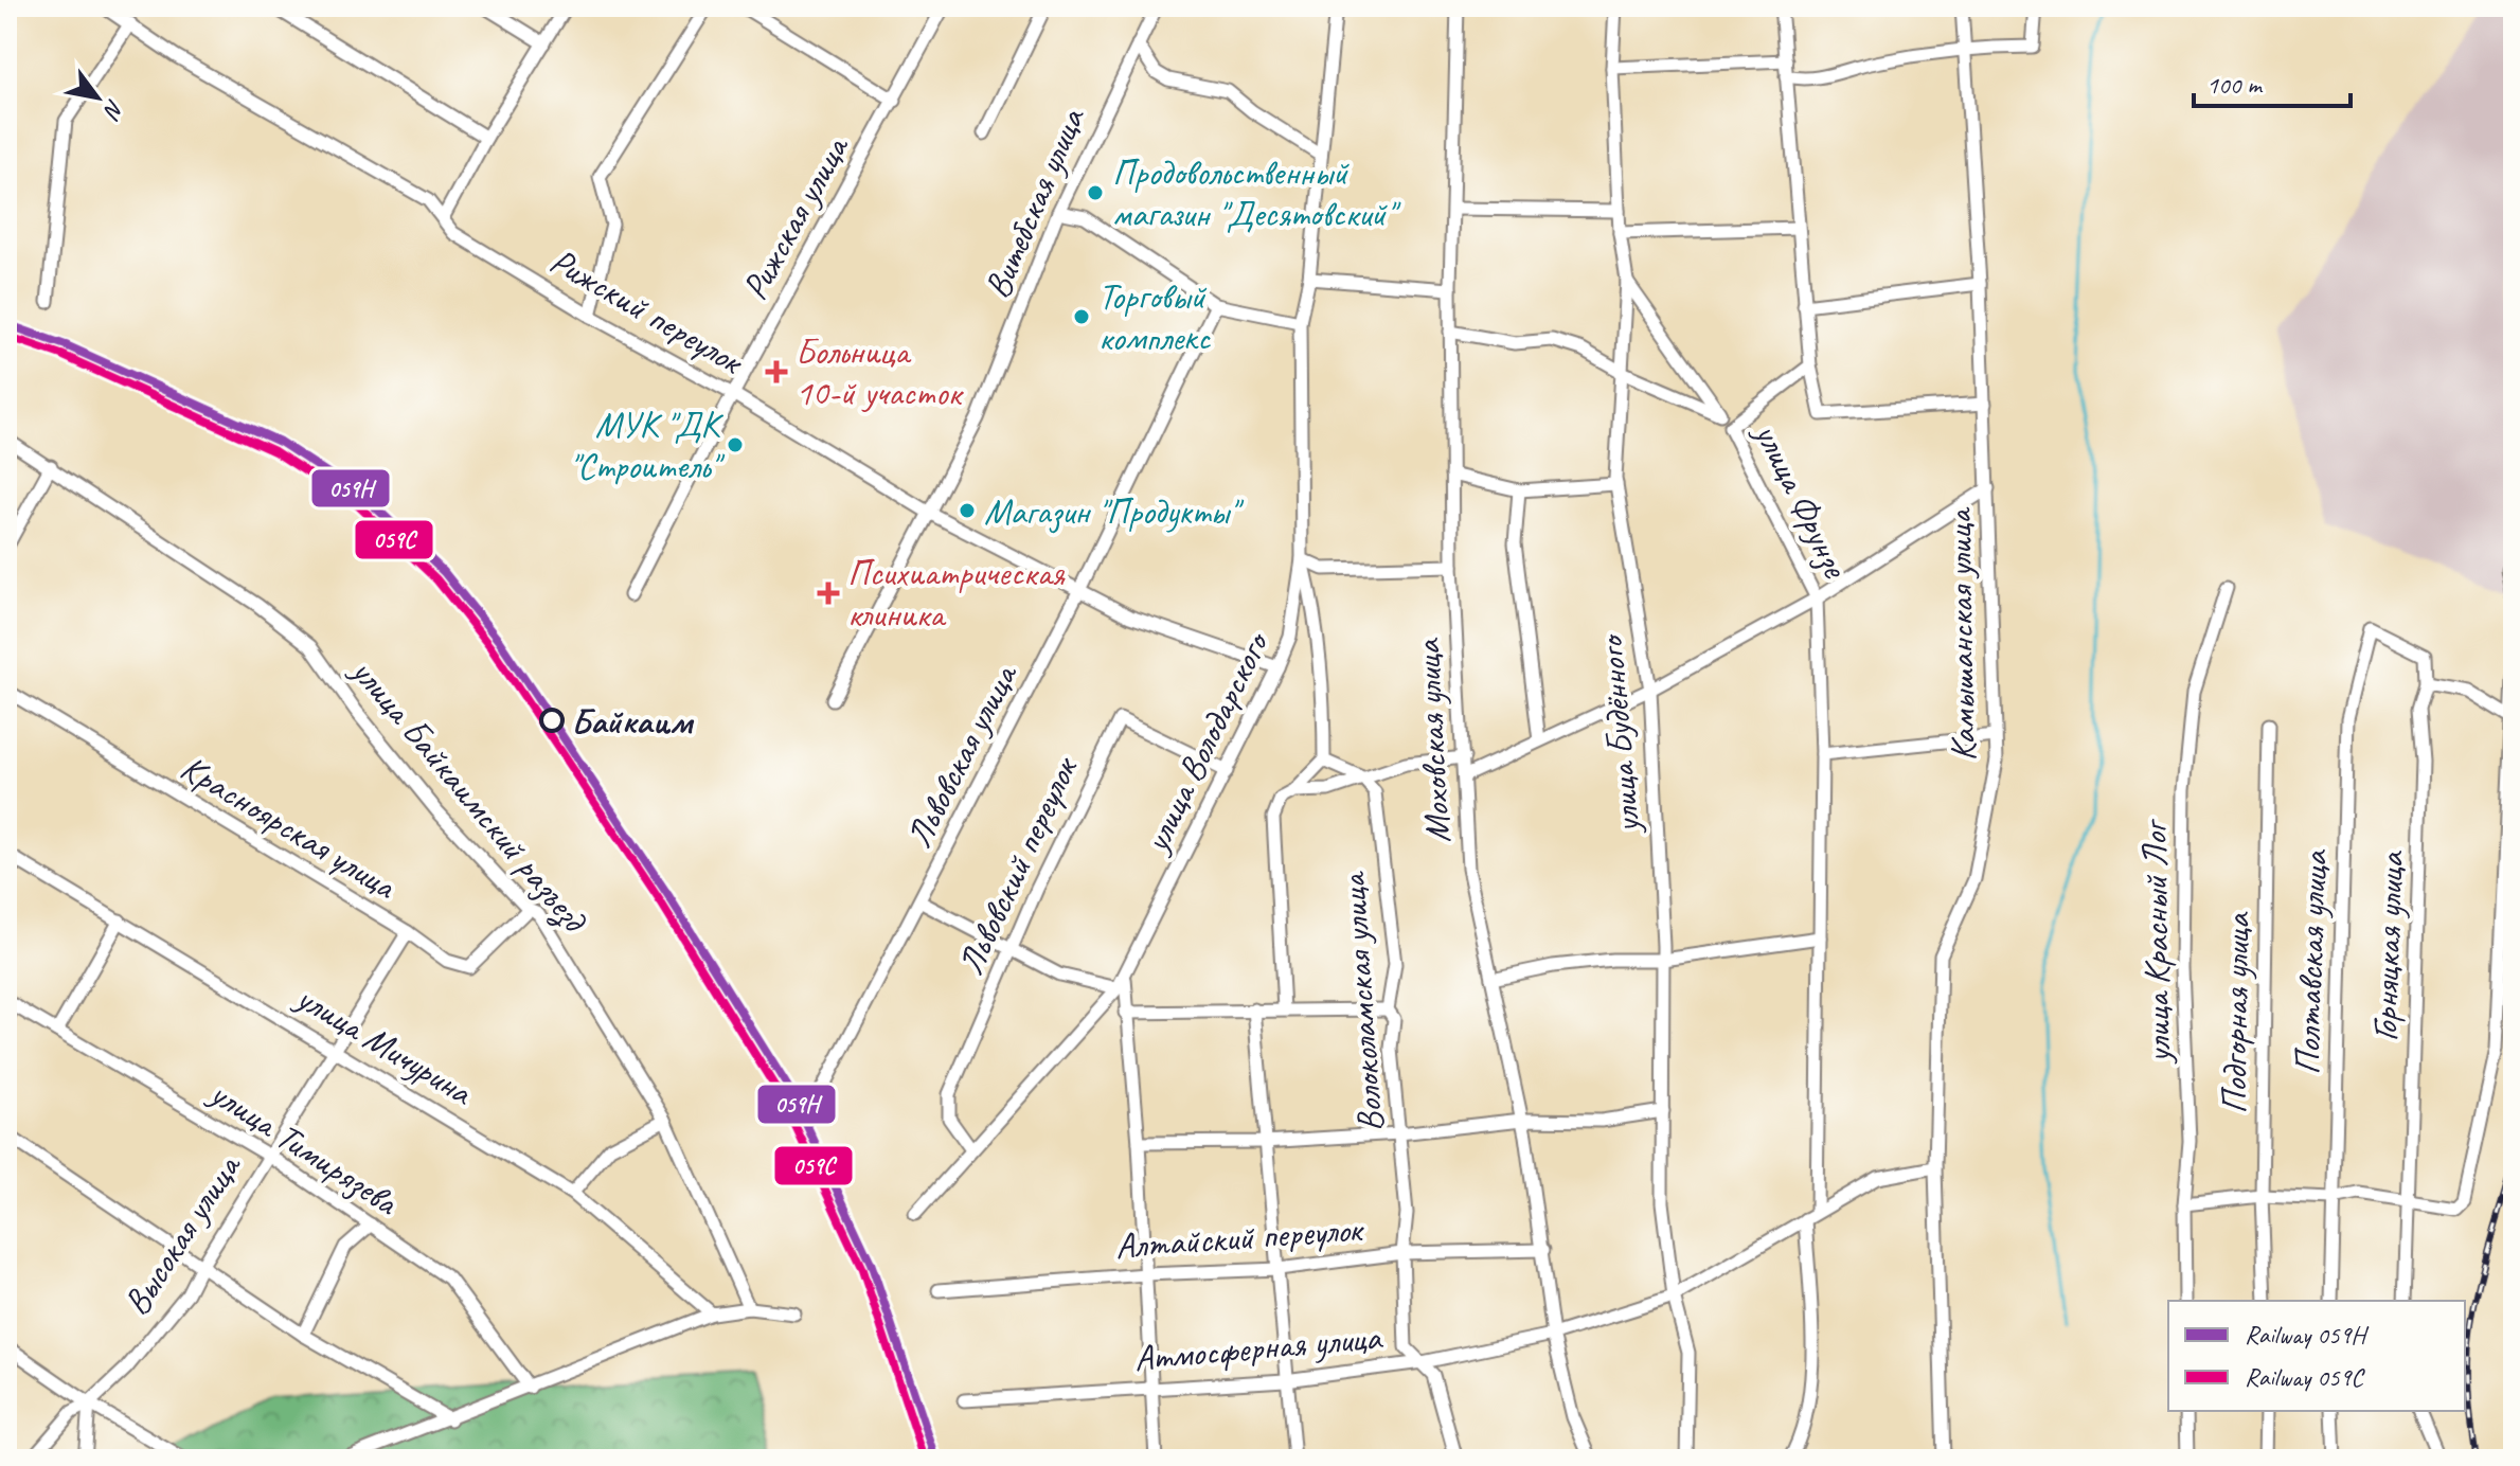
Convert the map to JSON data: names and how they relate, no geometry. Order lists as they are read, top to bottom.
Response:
{
  "streets": {
    "street": [
      "Витебская улица",
      "Рижская улица",
      "Рижский переулок",
      "улица Фрунзе",
      "Камышанская улица",
      "улица Будённого",
      "Моховская улица",
      "улица Володарского",
      "Львовская улица",
      "улица Байкаимский разъезд",
      "Красноярская улица",
      "Львовский переулок",
      "улица Красный Лог",
      "Горняцкая улица",
      "Полтавская улица",
      "Волоколамская улица",
      "Подгорная улица",
      "улица Мичурина",
      "улица Тимирязева",
      "Высокая улица",
      "Алтайский переулок",
      "Атмосферная улица"
    ]
  },
  "crossings": [
    ["Витебская улица", "Рижский переулок"],
    ["Рижская улица", "Рижский переулок"],
    ["Рижский переулок", "улица Володарского"],
    ["Рижский переулок", "Львовская улица"],
    ["улица Фрунзе", "Атмосферная улица"],
    ["Камышанская улица", "Атмосферная улица"],
    ["улица Будённого", "Атмосферная улица"],
    ["Моховская улица", "Алтайский переулок"],
    ["Моховская улица", "Атмосферная улица"],
    ["улица Володарского", "Львовский переулок"],
    ["улица Байкаимский разъезд", "Красноярская улица"],
    ["Красноярская улица", "Высокая улица"],
    ["Горняцкая улица", "Полтавская улица"],
    ["Волоколамская улица", "Алтайский переулок"],
    ["Волоколамская улица", "Атмосферная улица"],
    ["улица Мичурина", "Высокая улица"],
    ["улица Тимирязева", "Высокая улица"]
  ],
  "places": {
    "other": [
      "Продовольственный магазин \"Деcятовский\"",
      "Торговый комплекс",
      "МУК \"ДК \"Строитель\"",
      "Магазин \"Продукты\"",
      "Байкаим"
    ],
    "health": ["Больница 10-й участок", "Психиатрическая клиника"]
  },
  "lines": ["rail line 059Н", "rail line 059С"],
  "legend": ["Railway 059Н", "Railway 059С"],
  "scale_bar": "100 m",
  "north": "bottom right"
}
